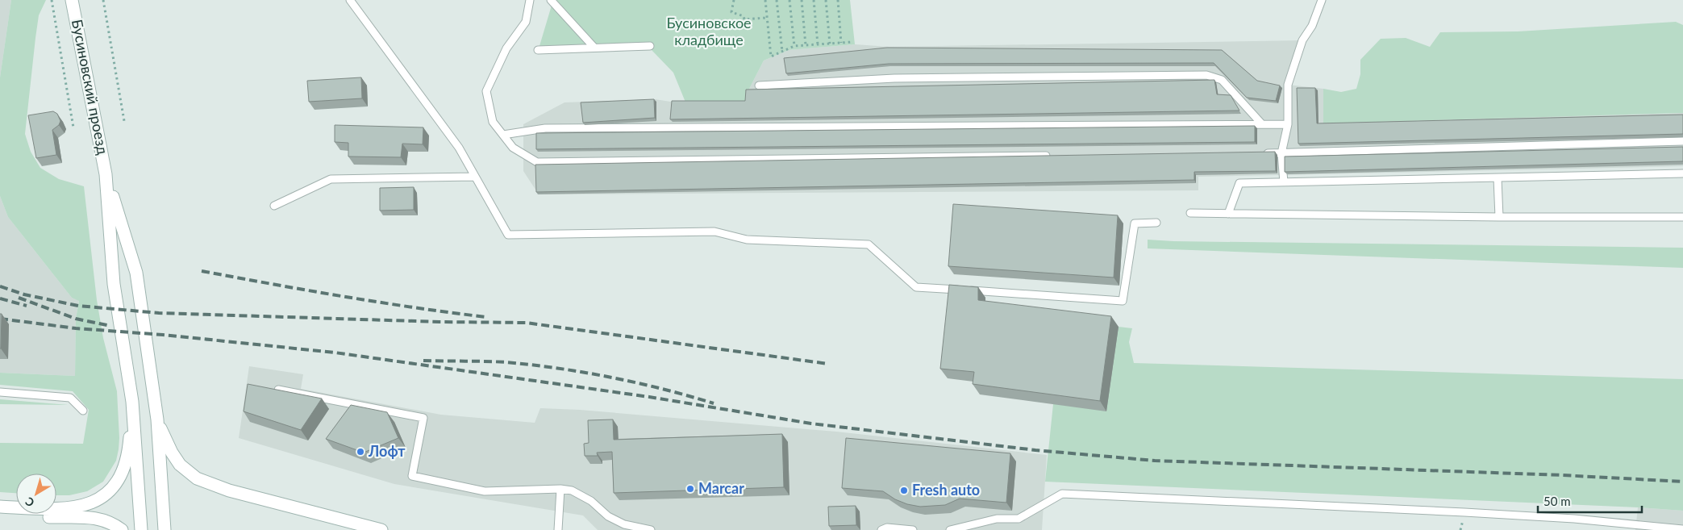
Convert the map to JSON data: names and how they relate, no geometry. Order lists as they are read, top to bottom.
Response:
{
  "streets": {
    "main road": ["Бусиновский проезд"]
  },
  "parks": ["Бусиновское кладбище"],
  "places": ["Лофт", "Marcar", "Fresh auto"],
  "scale_bar": "50 m",
  "north": "bottom left"
}
